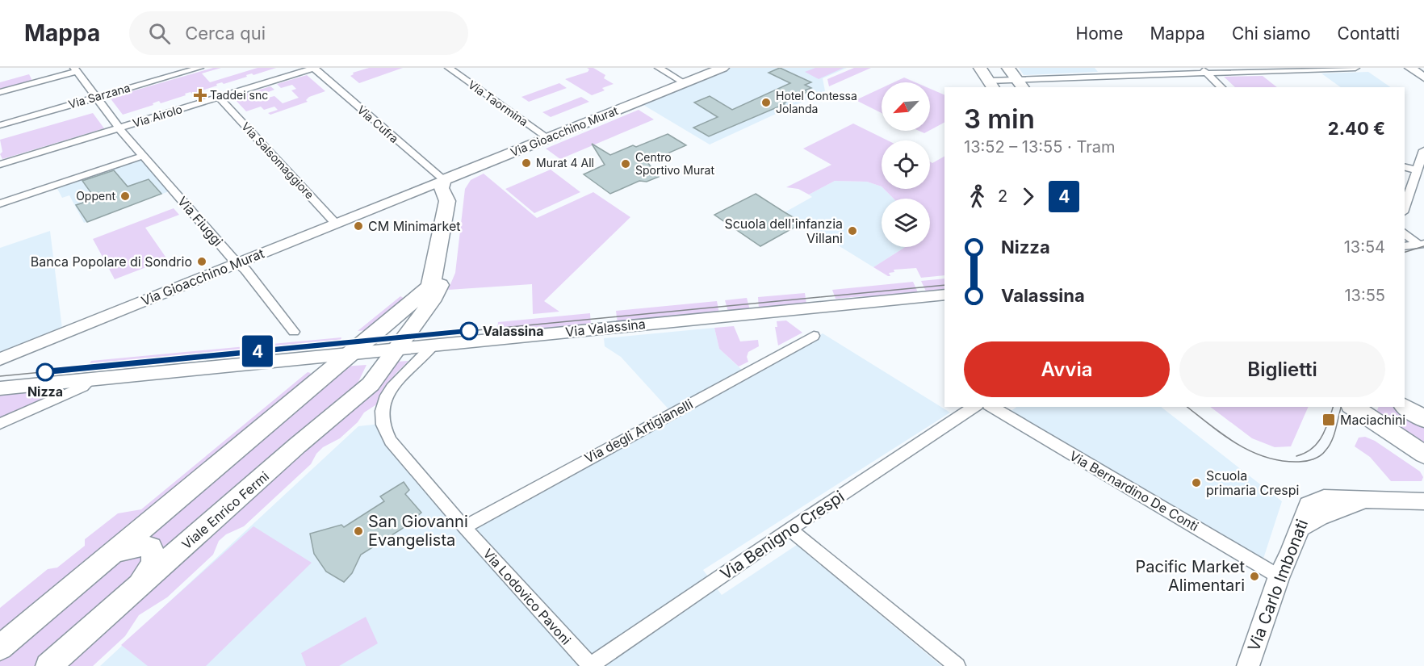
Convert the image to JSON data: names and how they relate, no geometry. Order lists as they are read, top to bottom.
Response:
{
  "streets": {
    "main road": [
      "Via Gioacchino Murat",
      "Via Valassina",
      "Viale Enrico Fermi",
      "Via Carlo Imbonati"
    ],
    "street": [
      "Via Sarzana",
      "Via Taormina",
      "Via Airolo",
      "Via Cufra",
      "Via Salsomaggiore",
      "Via Fiuggi",
      "Via degli Artigianelli",
      "Via Bernardino De Conti",
      "Via Benigno Crespi",
      "Via Lodovico Pavoni"
    ]
  },
  "crossings": [
    ["Via Sarzana", "Via Fiuggi"],
    ["Via Taormina", "Via Gioacchino Murat"],
    ["Via Airolo", "Via Cufra"],
    ["Via Airolo", "Via Salsomaggiore"],
    ["Via Airolo", "Via Fiuggi"],
    ["Via Cufra", "Via Gioacchino Murat"],
    ["Via Cufra", "Viale Enrico Fermi"],
    ["Via Gioacchino Murat", "Via Salsomaggiore"],
    ["Via Gioacchino Murat", "Via Fiuggi"],
    ["Via Gioacchino Murat", "Viale Enrico Fermi"],
    ["Via Valassina", "Viale Enrico Fermi"],
    ["Via Valassina", "Via Lodovico Pavoni"],
    ["Via degli Artigianelli", "Via Lodovico Pavoni"],
    ["Via Bernardino De Conti", "Via Carlo Imbonati"],
    ["Via Benigno Crespi", "Via Lodovico Pavoni"]
  ],
  "places": {
    "health": ["Taddei snc"],
    "other": [
      "Hotel Contessa Jolanda",
      "Murat 4 All",
      "Centro Sportivo Murat",
      "Oppent",
      "CM Minimarket",
      "Scuola dell'infanzia Villani",
      "Banca Popolare di Sondrio",
      "Valassina",
      "Nizza",
      "Scuola primaria Crespi",
      "San Giovanni Evangelista",
      "Pacific Market Alimentari"
    ],
    "transit": ["Maciachini"]
  },
  "lines": ["tram line 4"],
  "north": "bottom left",
  "page": {
    "header": "Mappa",
    "search": "Cerca qui",
    "nav": [
      "Home",
      "Mappa",
      "Chi siamo",
      "Contatti"
    ],
    "on_map": "4",
    "heading": ["3 min", "13:52 – 13:55 · Tram", "2.40 €"],
    "legs": ["2", "4"],
    "list": [
      {
        "name": "Nizza",
        "value": "13:54"
      },
      {
        "name": "Valassina",
        "value": "13:55"
      }
    ],
    "buttons": ["Avvia", "Biglietti"]
  }
}
